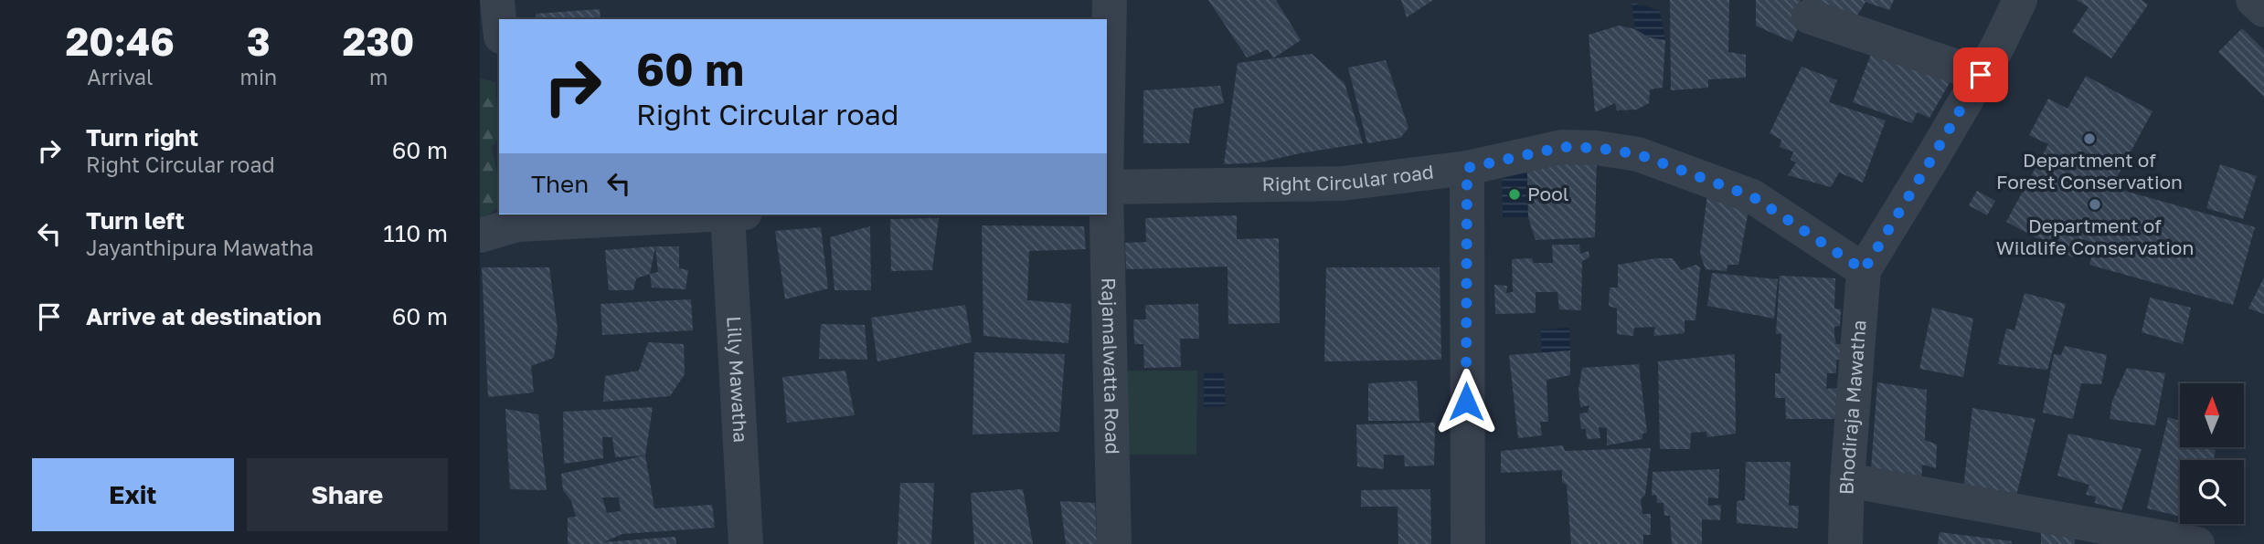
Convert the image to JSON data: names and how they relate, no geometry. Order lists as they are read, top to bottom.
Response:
{
  "streets": {
    "street": [
      "Right Circular road",
      "Rajamalwatta Road",
      "Lilly Mawatha",
      "Bhodiraja Mawatha"
    ]
  },
  "crossings": [
    ["Right Circular road", "Bhodiraja Mawatha"]
  ],
  "places": ["Department of Forest Conservation", "Pool", "Department of Wildlife Conservation"],
  "north": "top",
  "page": {
    "eta": [
      "20:46",
      "Arrival",
      "3",
      "min",
      "230",
      "m"
    ],
    "turn": ["60 m", "Right Circular road"],
    "list": [
      {
        "name": "Turn right",
        "note": "Right Circular road",
        "value": "60 m"
      },
      {
        "name": "Turn left",
        "note": "Jayanthipura Mawatha",
        "value": "110 m"
      },
      {
        "name": "Arrive at destination",
        "value": "60 m"
      }
    ],
    "then": "Then",
    "buttons": ["Exit", "Share"]
  }
}
